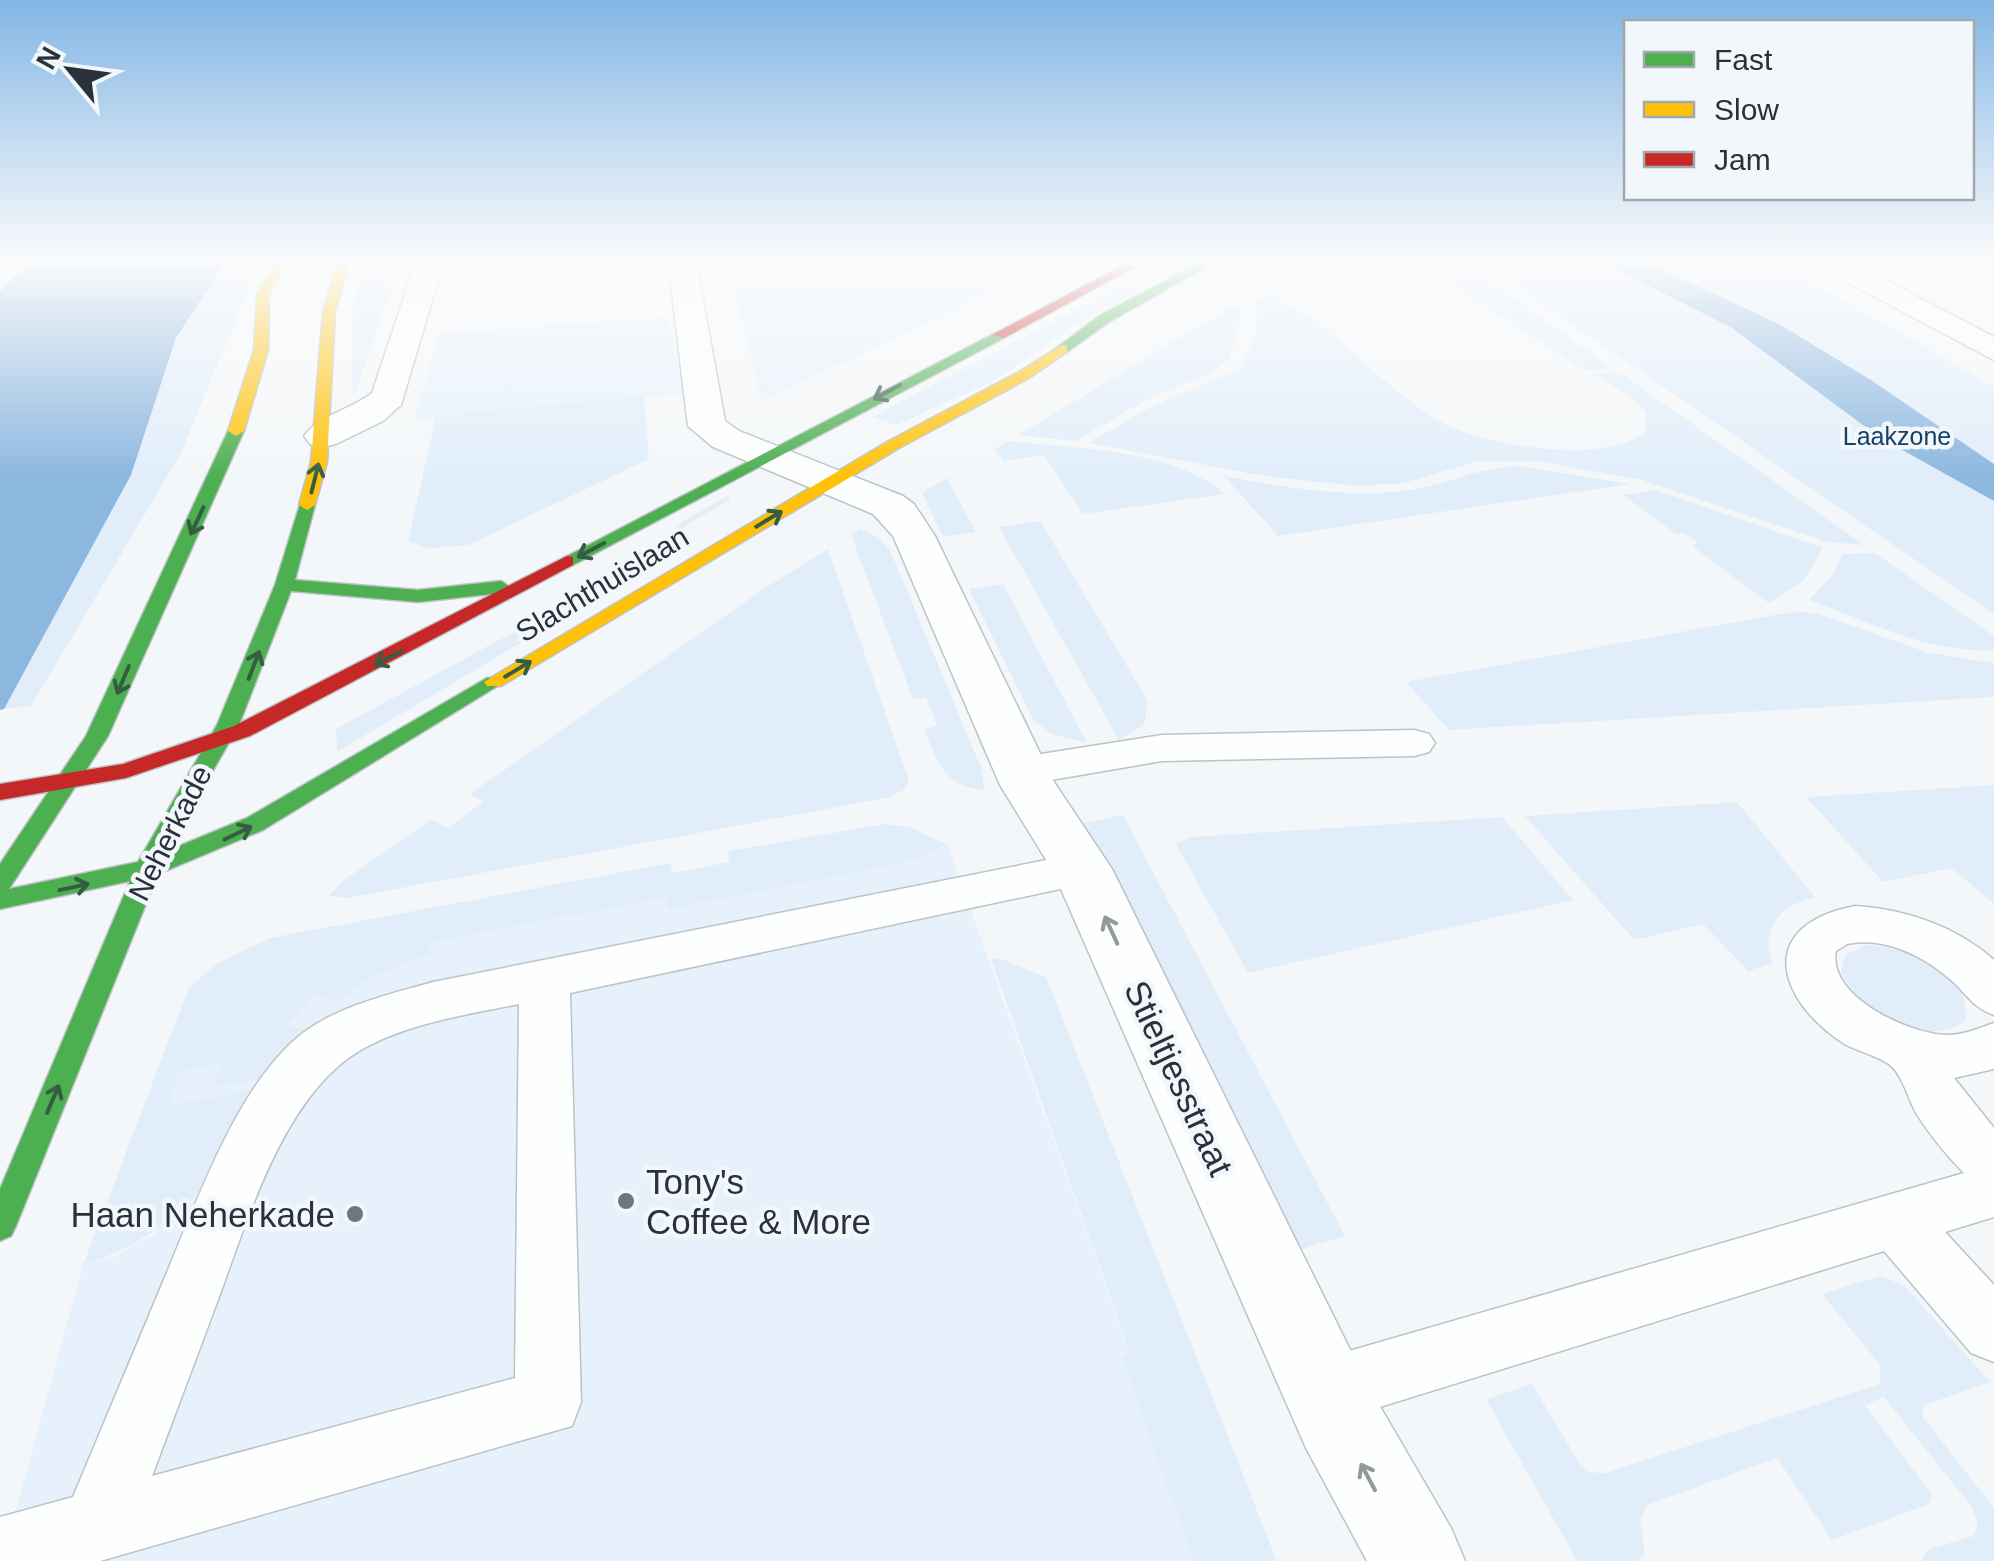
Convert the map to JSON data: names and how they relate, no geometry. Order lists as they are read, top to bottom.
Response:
{
  "streets": {
    "main road": ["Slachthuislaan", "Neherkade"],
    "street": ["Stieltjesstraat"]
  },
  "crossings": [
    ["Slachthuislaan", "Neherkade"],
    ["Slachthuislaan", "Stieltjesstraat"]
  ],
  "one_way": ["Stieltjesstraat"],
  "parks": ["Laakzone"],
  "places": ["Tony's Coffee & More", "Haan Neherkade"],
  "legend": ["Fast", "Slow", "Jam"],
  "north": "top left"
}
